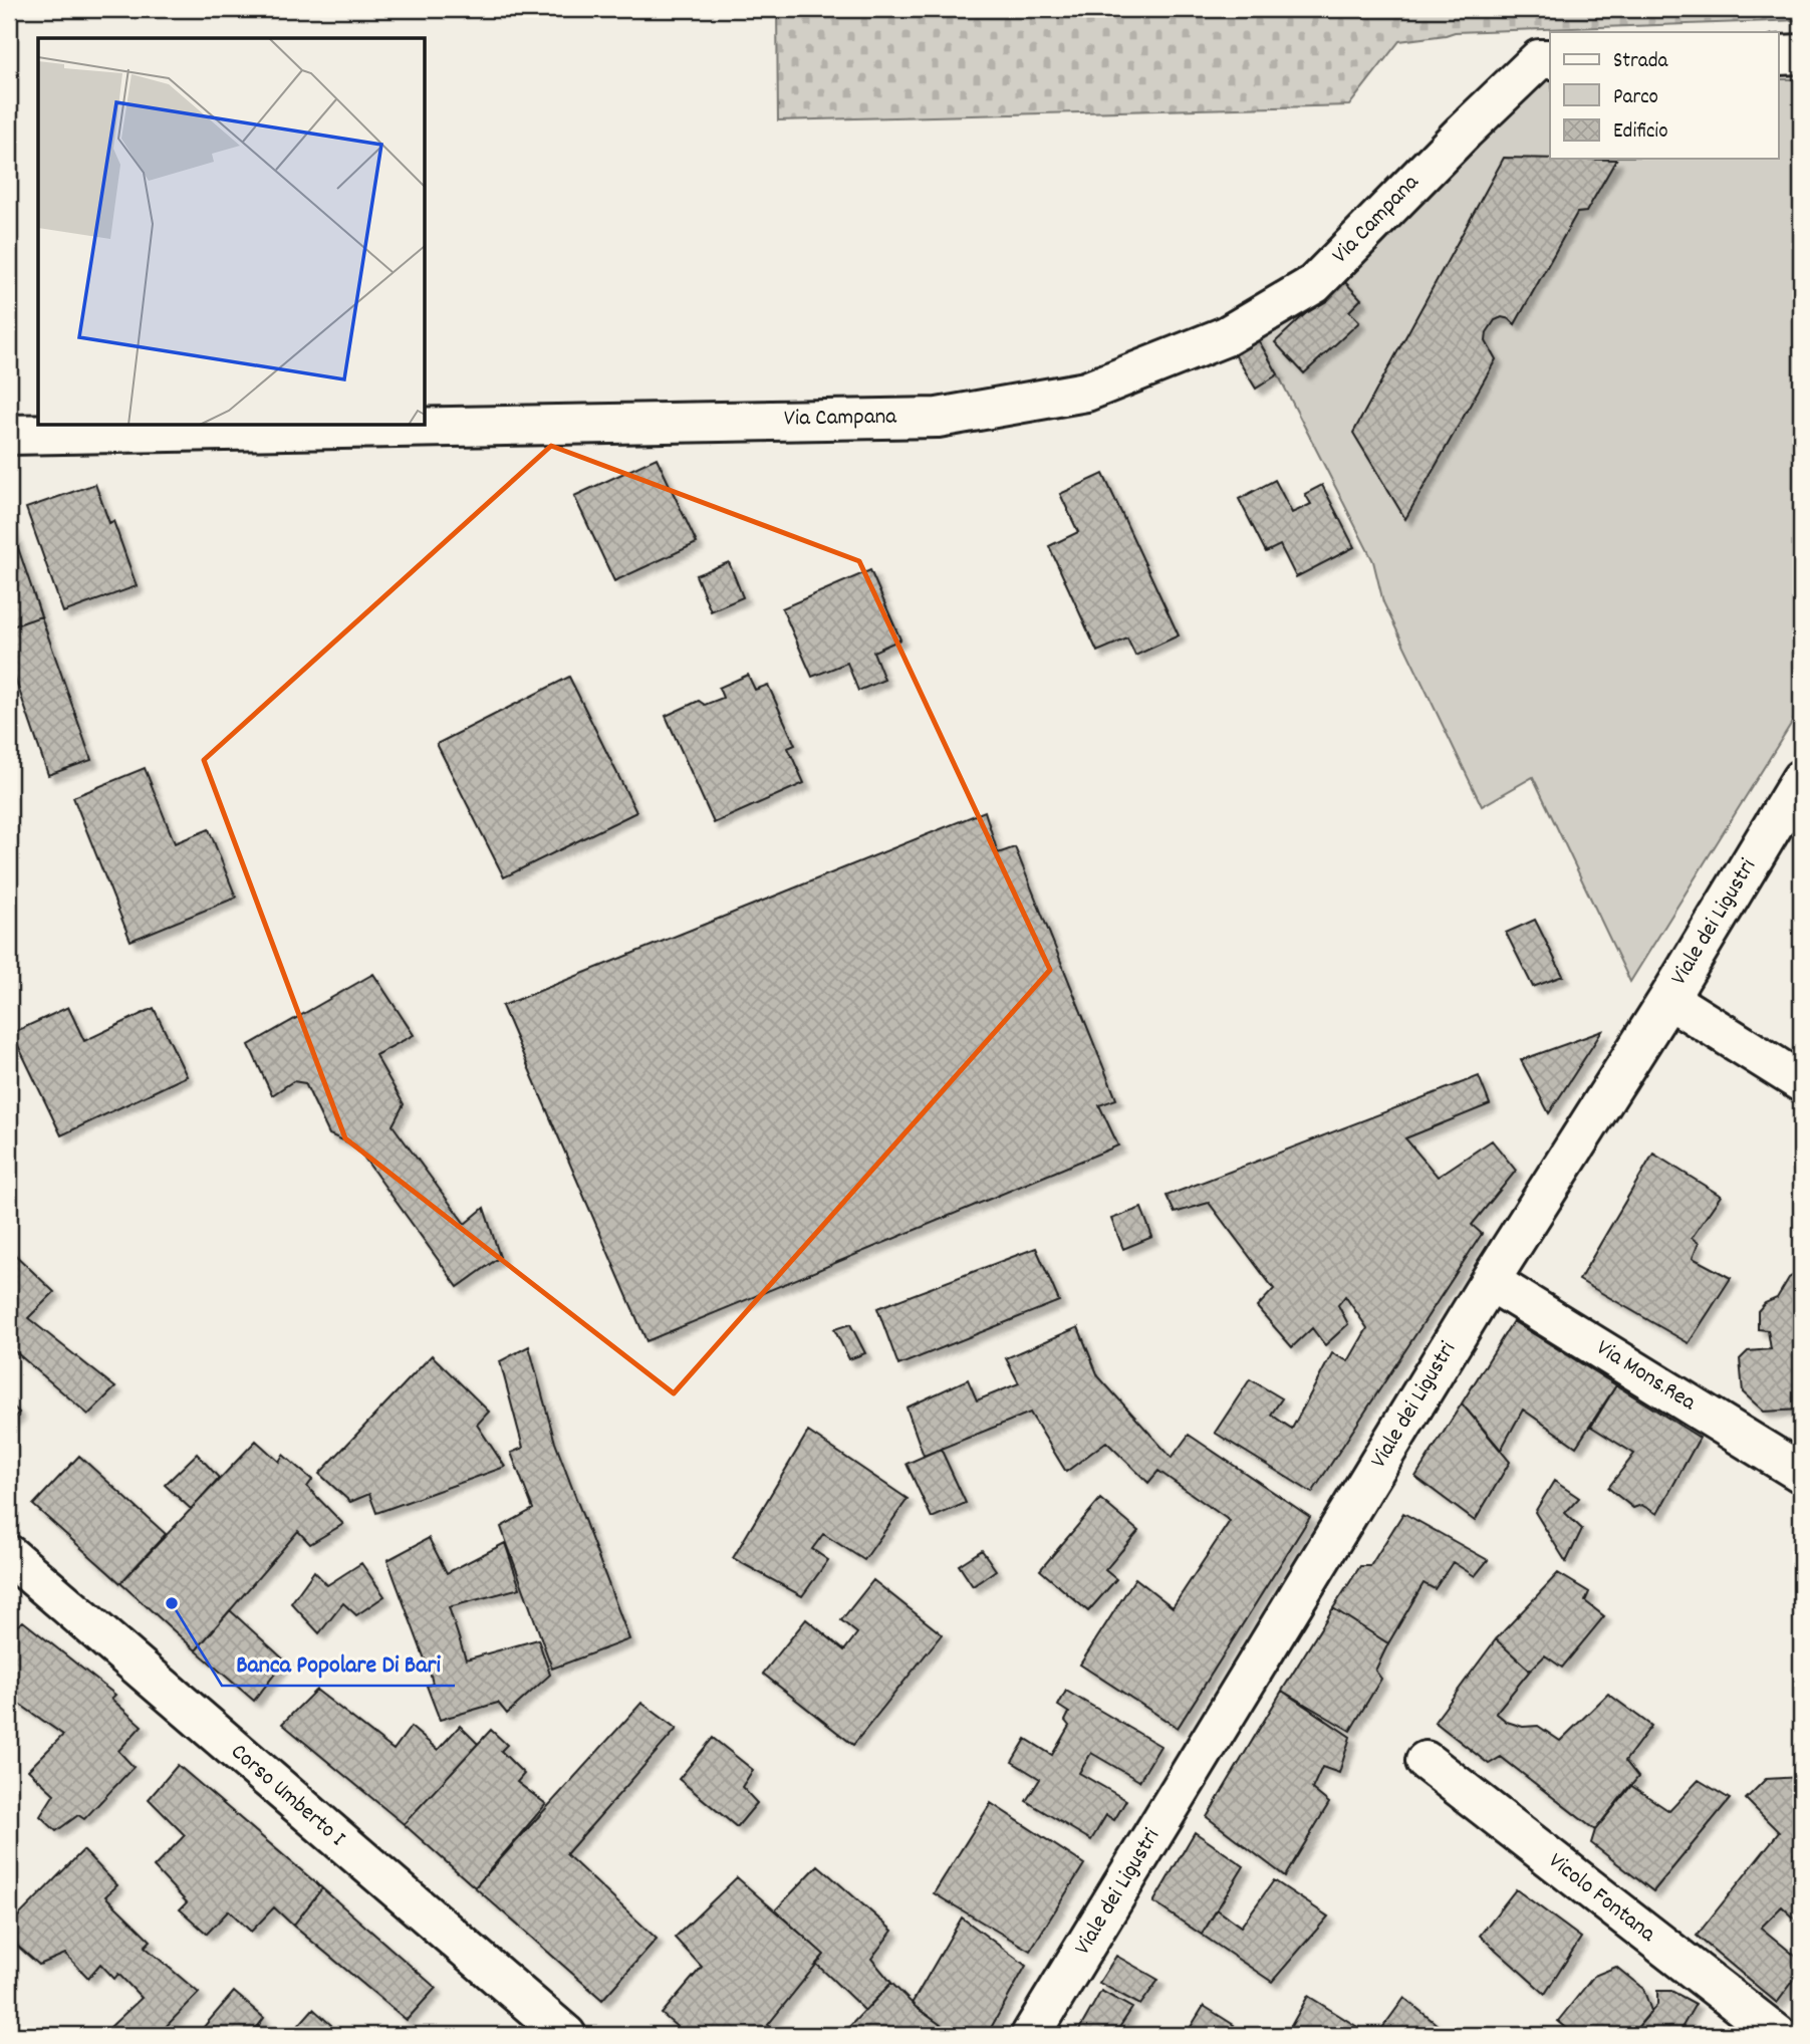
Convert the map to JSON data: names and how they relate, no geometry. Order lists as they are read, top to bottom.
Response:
{
  "streets": {
    "street": [
      "Via Campana",
      "Viale dei Ligustri",
      "Via Mons.Rea",
      "Corso Umberto I",
      "Vicolo Fontana"
    ]
  },
  "crossings": [
    ["Viale dei Ligustri", "Via Mons.Rea"]
  ],
  "places": ["Banca Popolare Di Bari"],
  "legend": ["Strada", "Parco", "Edificio"]
}
